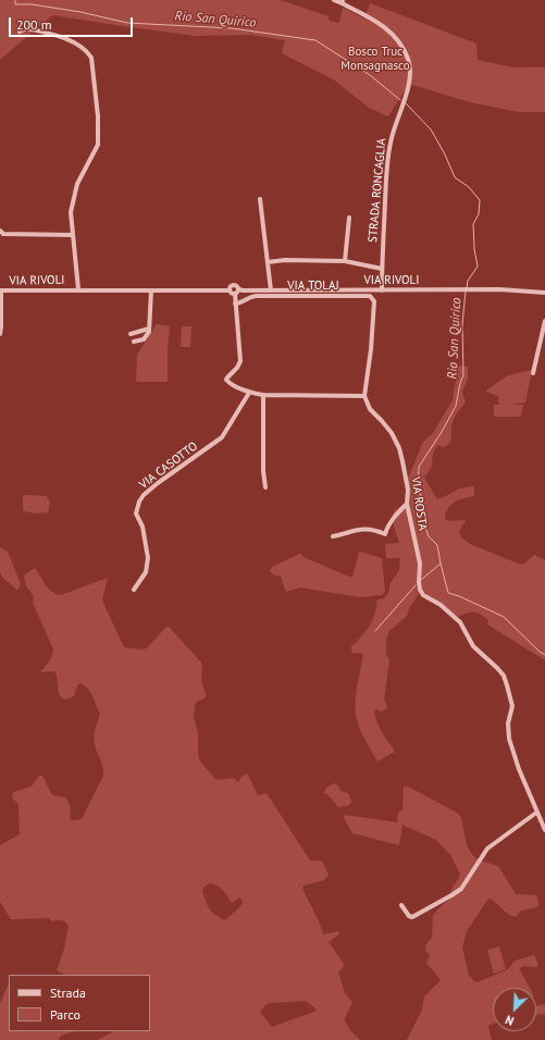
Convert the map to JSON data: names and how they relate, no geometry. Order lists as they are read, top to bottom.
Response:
{
  "streets": {
    "street": [
      "STRADA RONCAGLIA",
      "VIA RIVOLI",
      "VIA TOLAJ",
      "VIA CASOTTO",
      "VIA ROSTA"
    ]
  },
  "crossings": [
    ["STRADA RONCAGLIA", "VIA RIVOLI"],
    ["VIA TOLAJ", "VIA ROSTA"]
  ],
  "water": ["Rio San Quirico"],
  "parks": ["Bosco Truc Monsagnasco"],
  "legend": ["Strada", "Parco"],
  "scale_bar": "200 m",
  "north": "bottom left"
}
